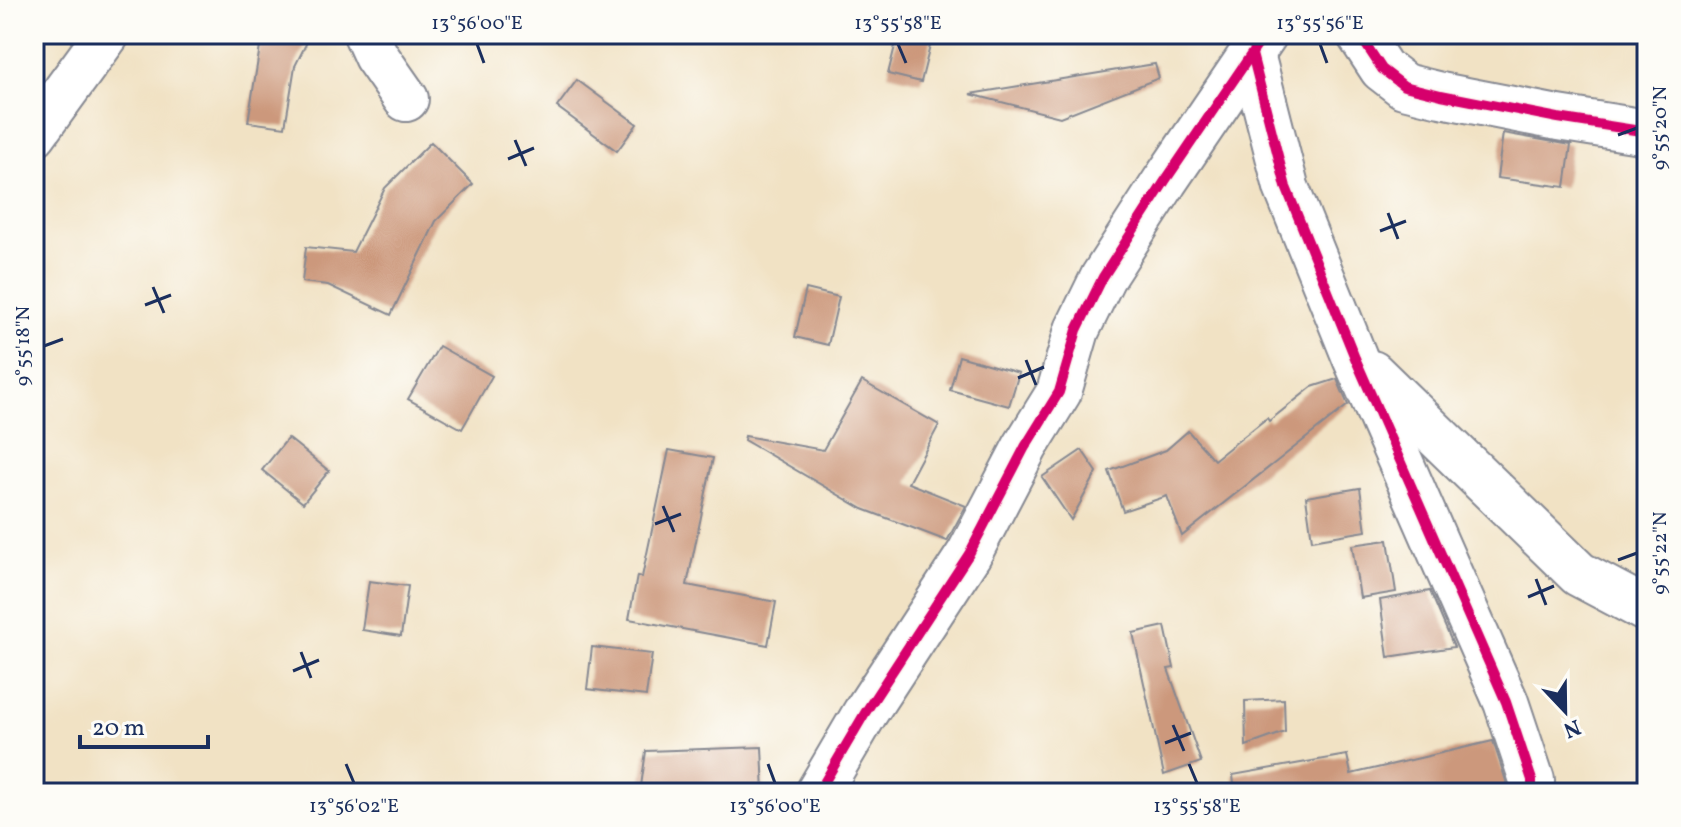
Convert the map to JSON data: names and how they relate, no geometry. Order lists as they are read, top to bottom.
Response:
{
  "scale_bar": "20 m",
  "north": "bottom",
  "coordinates": [
    "13°56'00\"E",
    "13°55'58\"E",
    "13°55'56\"E",
    "9°55'20\"N",
    "9°55'18\"N",
    "9°55'22\"N",
    "13°56'02\"E"
  ]
}
